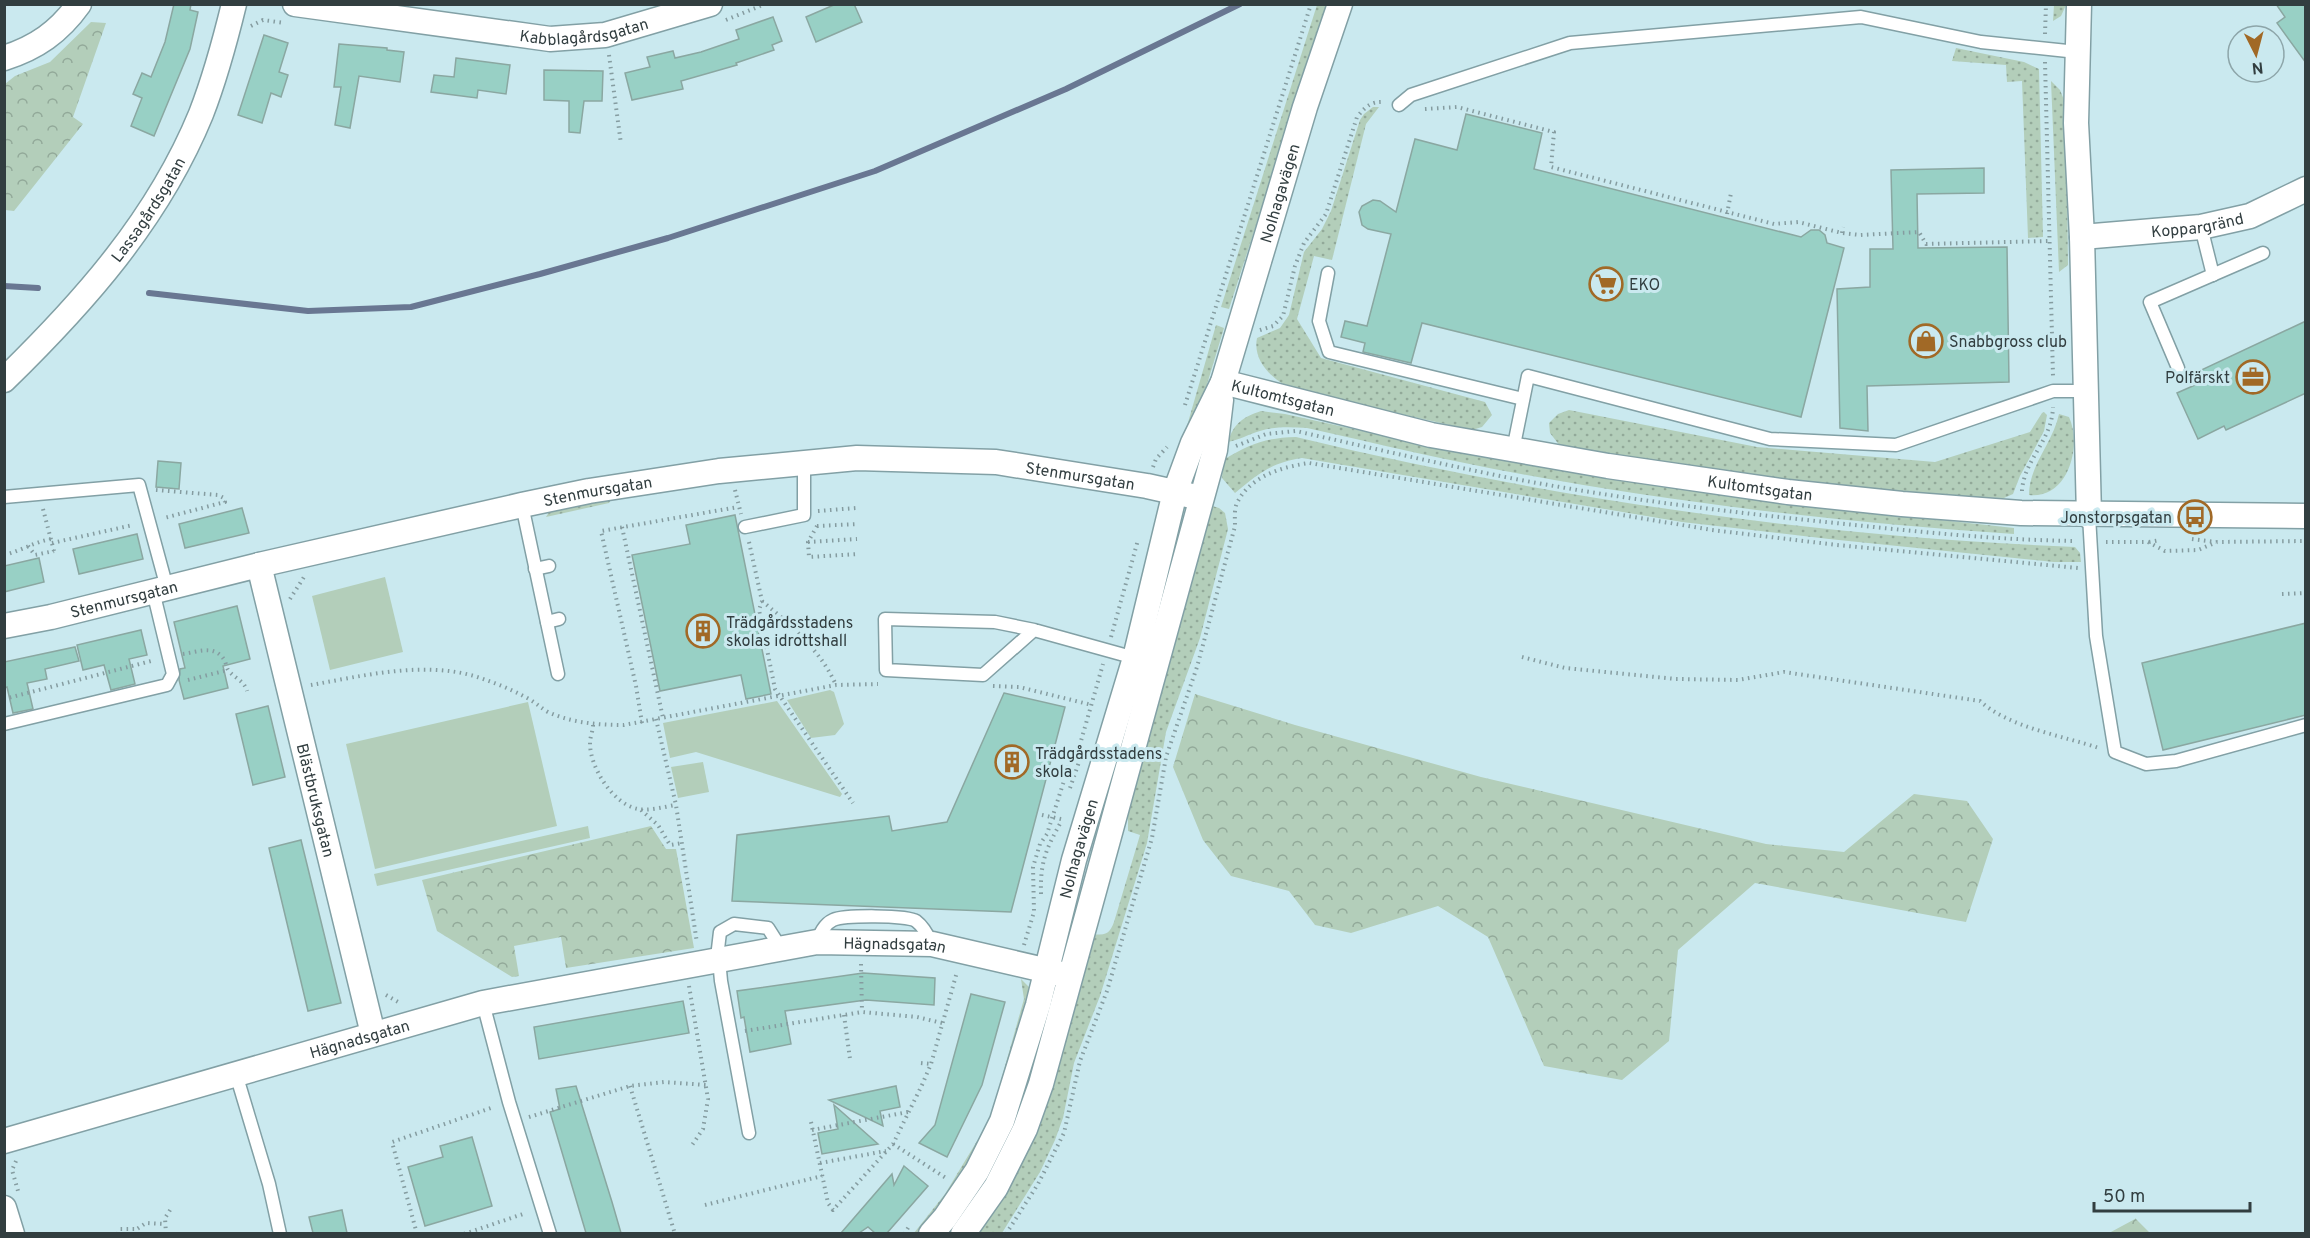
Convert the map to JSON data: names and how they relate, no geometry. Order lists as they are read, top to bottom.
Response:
{
  "streets": {
    "street": [
      "Kabblagårdsgatan",
      "Nolhagavägen",
      "Lassagårdsgatan",
      "Koppargränd",
      "Kultomtsgatan",
      "Stenmursgatan",
      "Blästbruksgatan",
      "Hägnadsgatan"
    ]
  },
  "crossings": [
    ["Nolhagavägen", "Kultomtsgatan"],
    ["Nolhagavägen", "Stenmursgatan"],
    ["Nolhagavägen", "Hägnadsgatan"],
    ["Stenmursgatan", "Blästbruksgatan"],
    ["Blästbruksgatan", "Hägnadsgatan"]
  ],
  "places": {
    "supermarket": ["EKO"],
    "shop": ["Snabbgross club"],
    "office": ["Polfärskt"],
    "bus stop": ["Jonstorpsgatan"],
    "building": ["Trädgårdsstadens skolas idrottshall", "Trädgårdsstadens skola"]
  },
  "scale_bar": "50 m",
  "north": "bottom"
}
